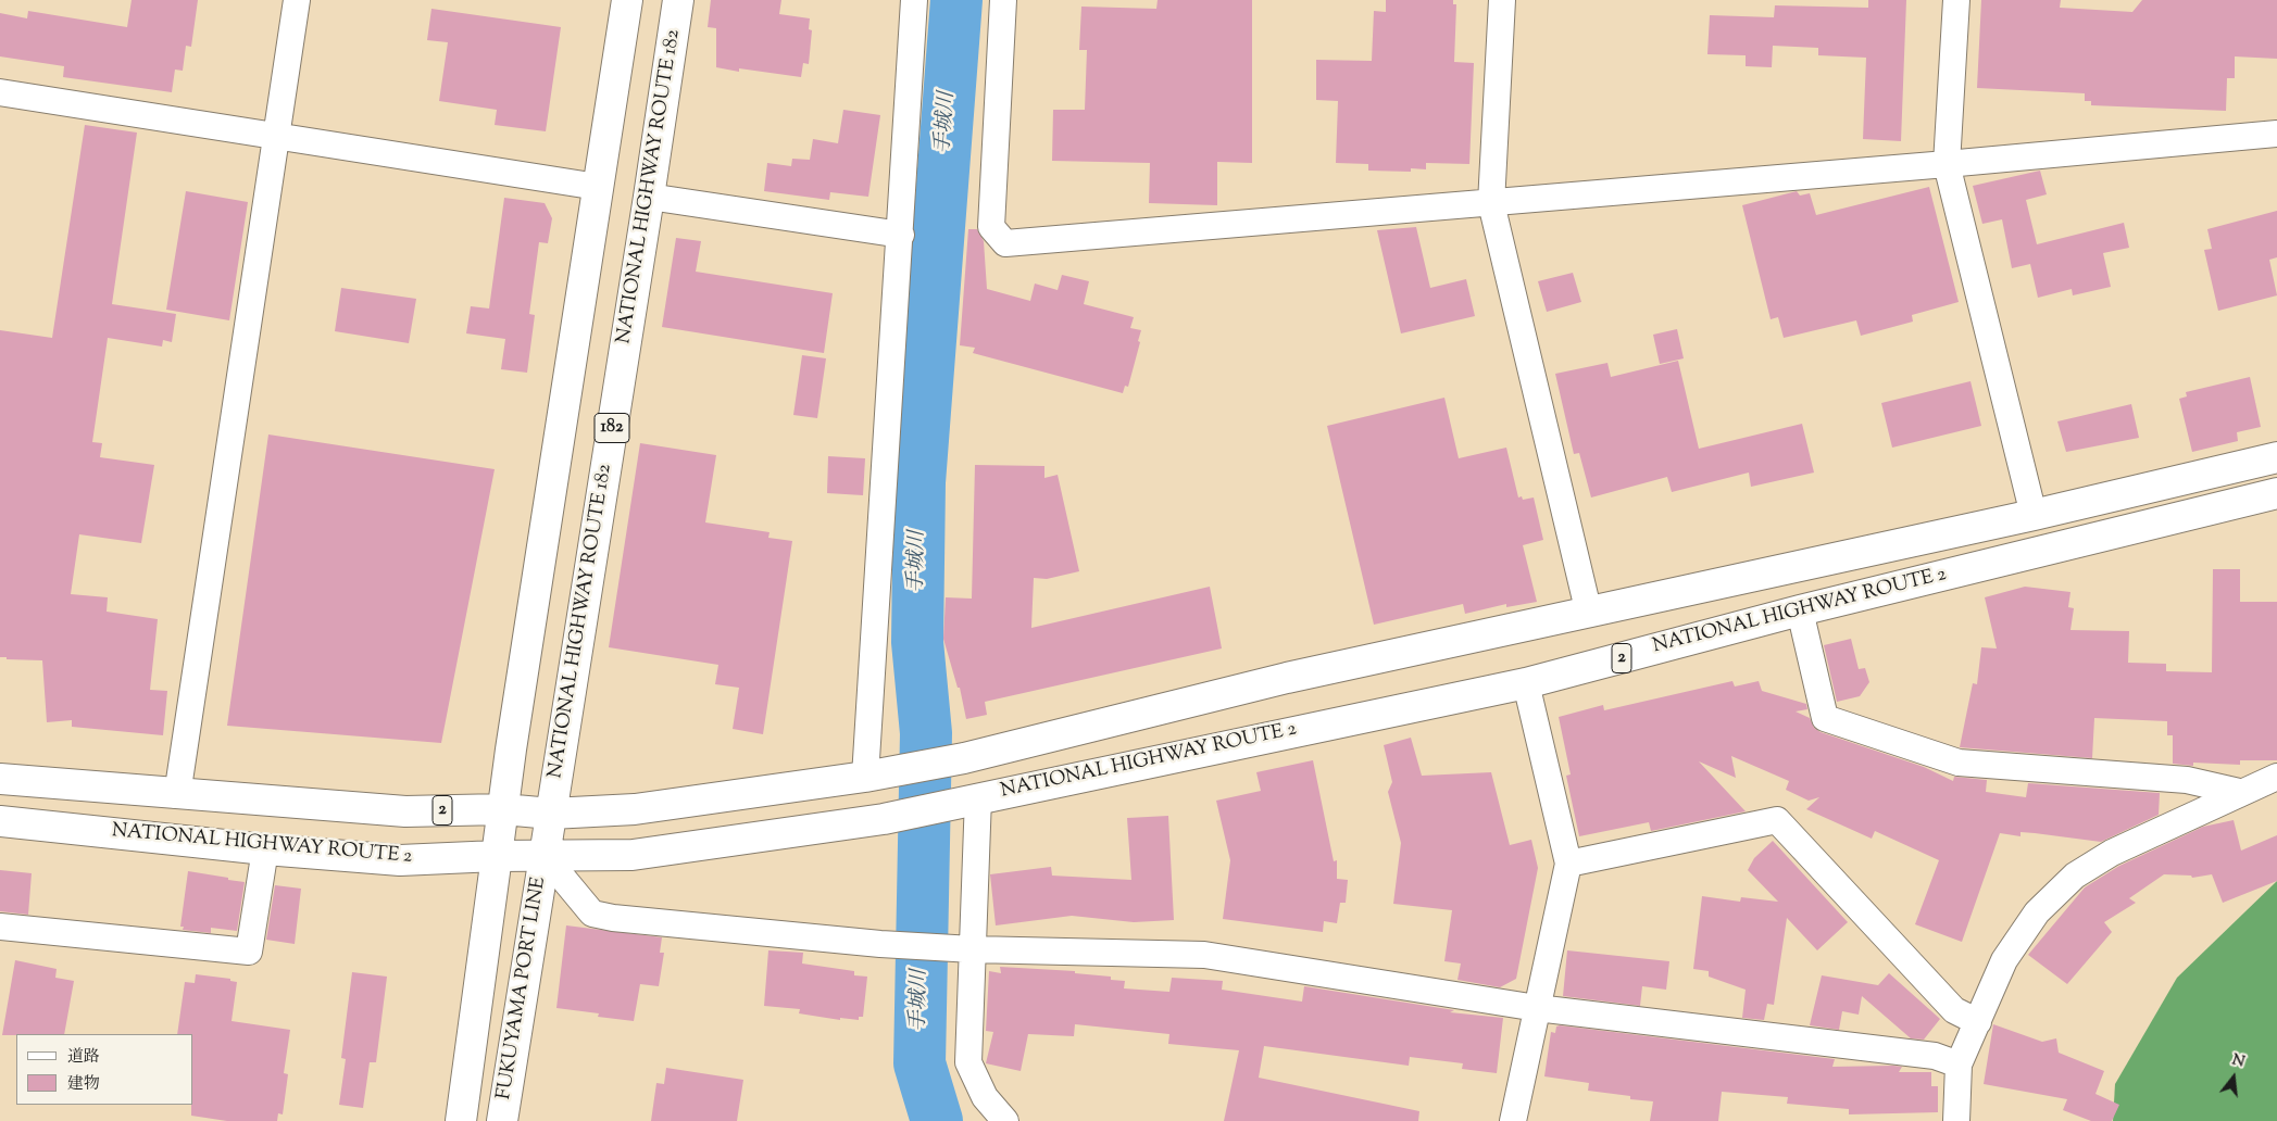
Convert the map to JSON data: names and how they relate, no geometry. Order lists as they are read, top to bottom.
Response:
{
  "streets": {
    "main road": [
      "NATIONAL HIGHWAY ROUTE 182",
      "182",
      "NATIONAL HIGHWAY ROUTE 2",
      "2",
      "FUKUYAMA PORT LINE"
    ]
  },
  "crossings": [
    ["NATIONAL HIGHWAY ROUTE 182", "NATIONAL HIGHWAY ROUTE 2"],
    ["NATIONAL HIGHWAY ROUTE 182", "FUKUYAMA PORT LINE"],
    ["NATIONAL HIGHWAY ROUTE 2", "FUKUYAMA PORT LINE"]
  ],
  "water": ["手城川"],
  "legend": ["道路", "建物"],
  "north": "top"
}
